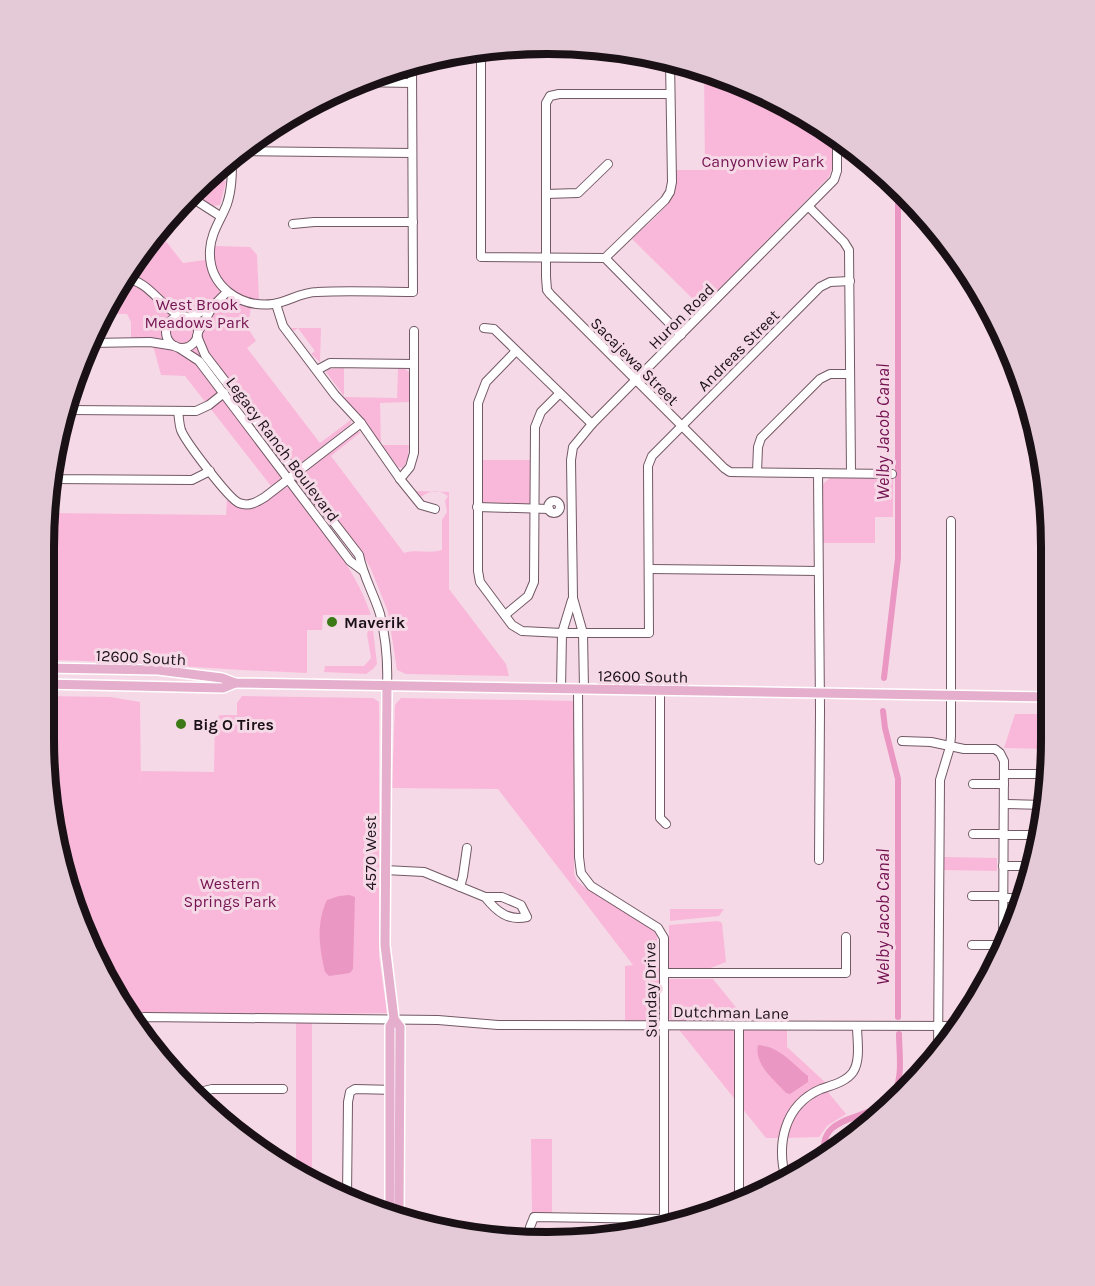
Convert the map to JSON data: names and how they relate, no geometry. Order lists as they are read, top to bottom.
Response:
{
  "streets": {
    "main road": ["12600 South", "4570 West"],
    "street": [
      "Huron Road",
      "Andreas Street",
      "Sacajewa Street",
      "Legacy Ranch Boulevard",
      "Sunday Drive",
      "Dutchman Lane"
    ]
  },
  "crossings": [
    ["Huron Road", "Andreas Street"],
    ["Huron Road", "Sacajewa Street"],
    ["Huron Road", "12600 South"],
    ["Huron Road", "Sunday Drive"],
    ["Andreas Street", "Sacajewa Street"],
    ["Legacy Ranch Boulevard", "12600 South"],
    ["Legacy Ranch Boulevard", "4570 West"],
    ["12600 South", "4570 West"],
    ["12600 South", "Sunday Drive"],
    ["4570 West", "Dutchman Lane"],
    ["Sunday Drive", "Dutchman Lane"]
  ],
  "water": ["Welby Jacob Canal"],
  "parks": ["Canyonview Park", "West Brook Meadows Park", "Western Springs Park"],
  "places": ["Maverik", "Big O Tires"]
}
